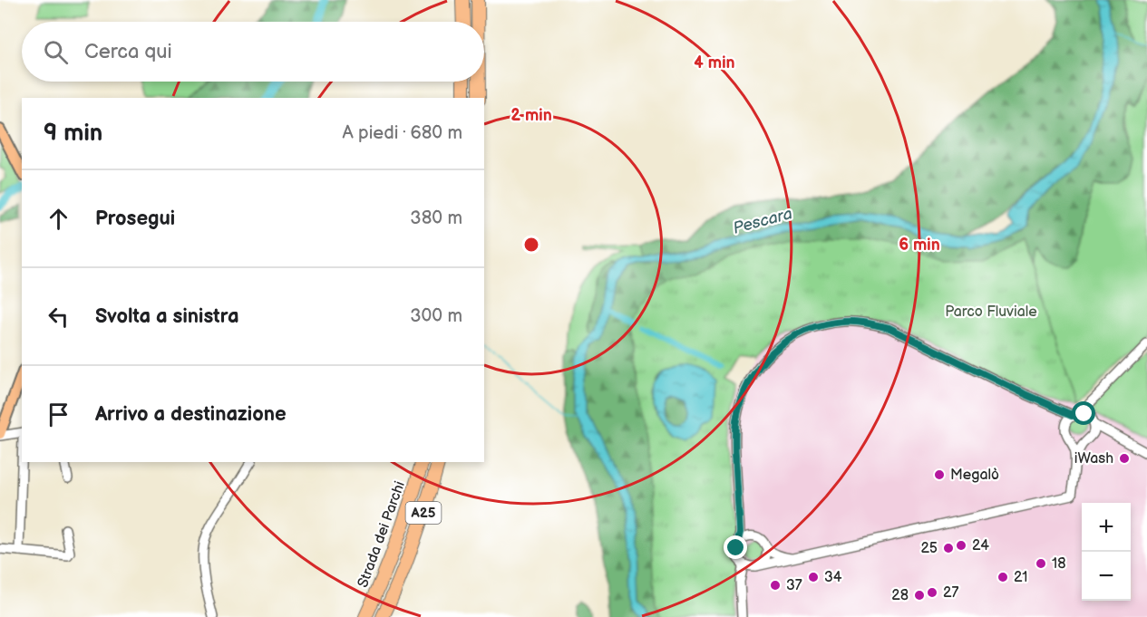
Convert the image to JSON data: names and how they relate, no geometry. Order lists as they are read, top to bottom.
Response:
{
  "streets": {
    "highway": ["A25", "Strada dei Parchi"]
  },
  "water": ["Pescara"],
  "parks": ["Parco Fluviale"],
  "places": [
    "iWash",
    "Megalò",
    "24",
    "25",
    "18",
    "34",
    "21",
    "37",
    "27",
    "28"
  ],
  "page": {
    "search": "Cerca qui",
    "heading": ["9 min", "A piedi · 680 m"],
    "list": [
      ["Prosegui", "380 m"],
      ["Svolta a sinistra", "300 m"],
      "Arrivo a destinazione"
    ],
    "map_buttons": ["+", "−"]
  },
  "rings": ["4 min", "2 min", "6 min"]
}
